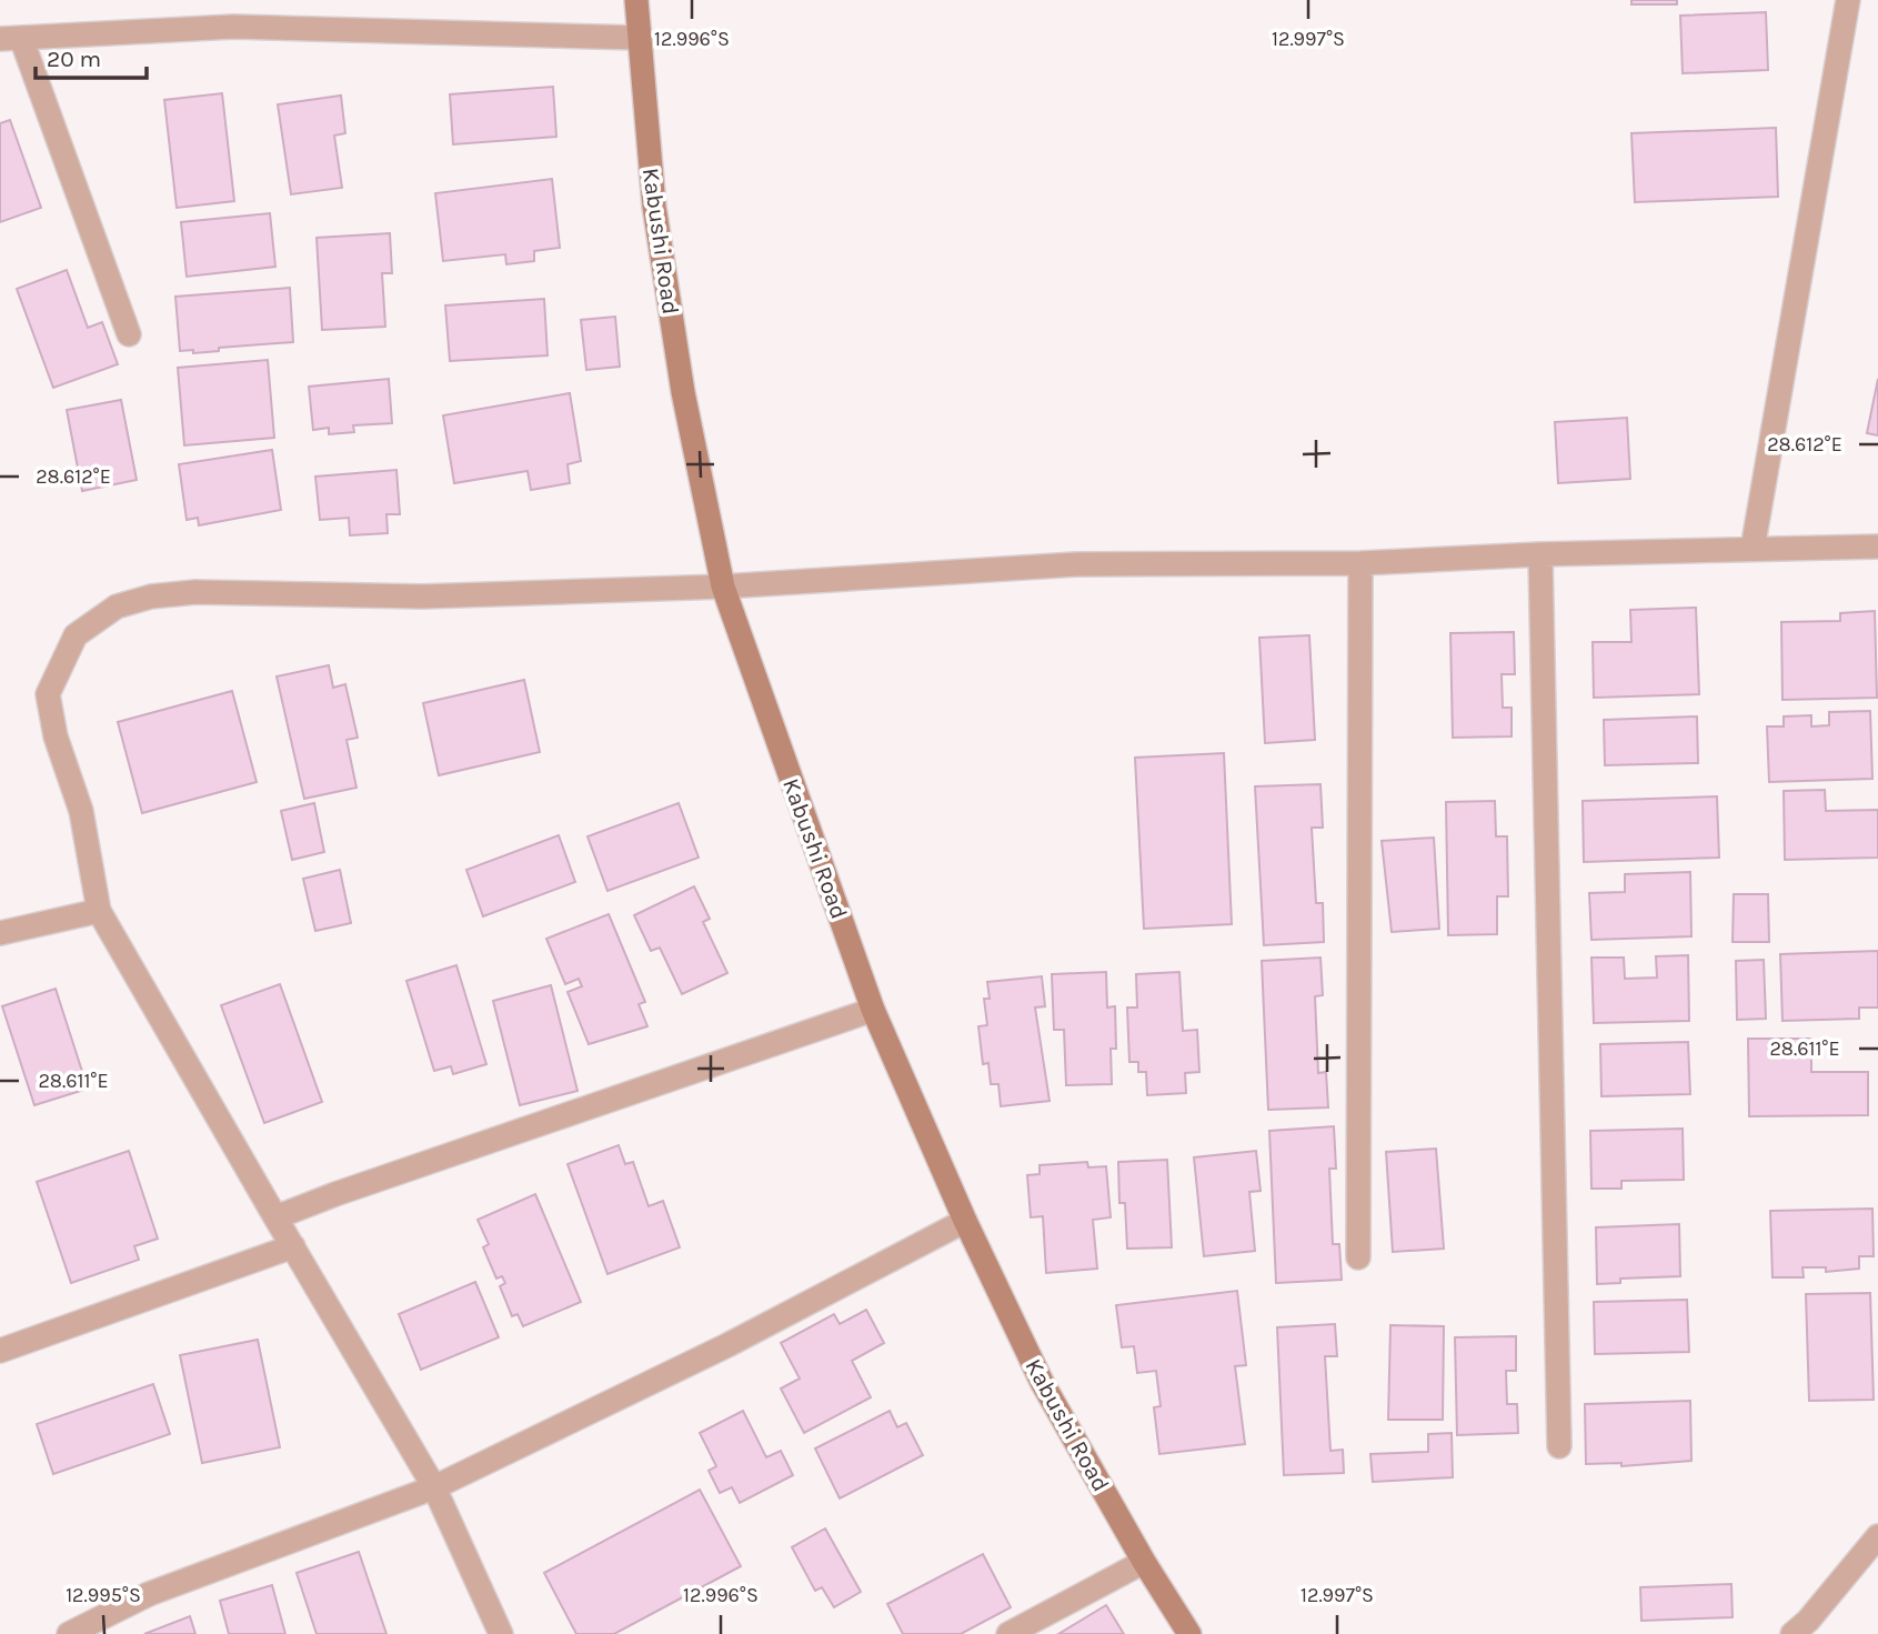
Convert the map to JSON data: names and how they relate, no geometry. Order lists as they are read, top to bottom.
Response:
{
  "streets": {
    "main road": ["Kabushi Road"]
  },
  "scale_bar": "20 m",
  "coordinates": [
    "12.996°S",
    "12.997°S",
    "28.612°E",
    "28.611°E",
    "12.995°S"
  ]
}
